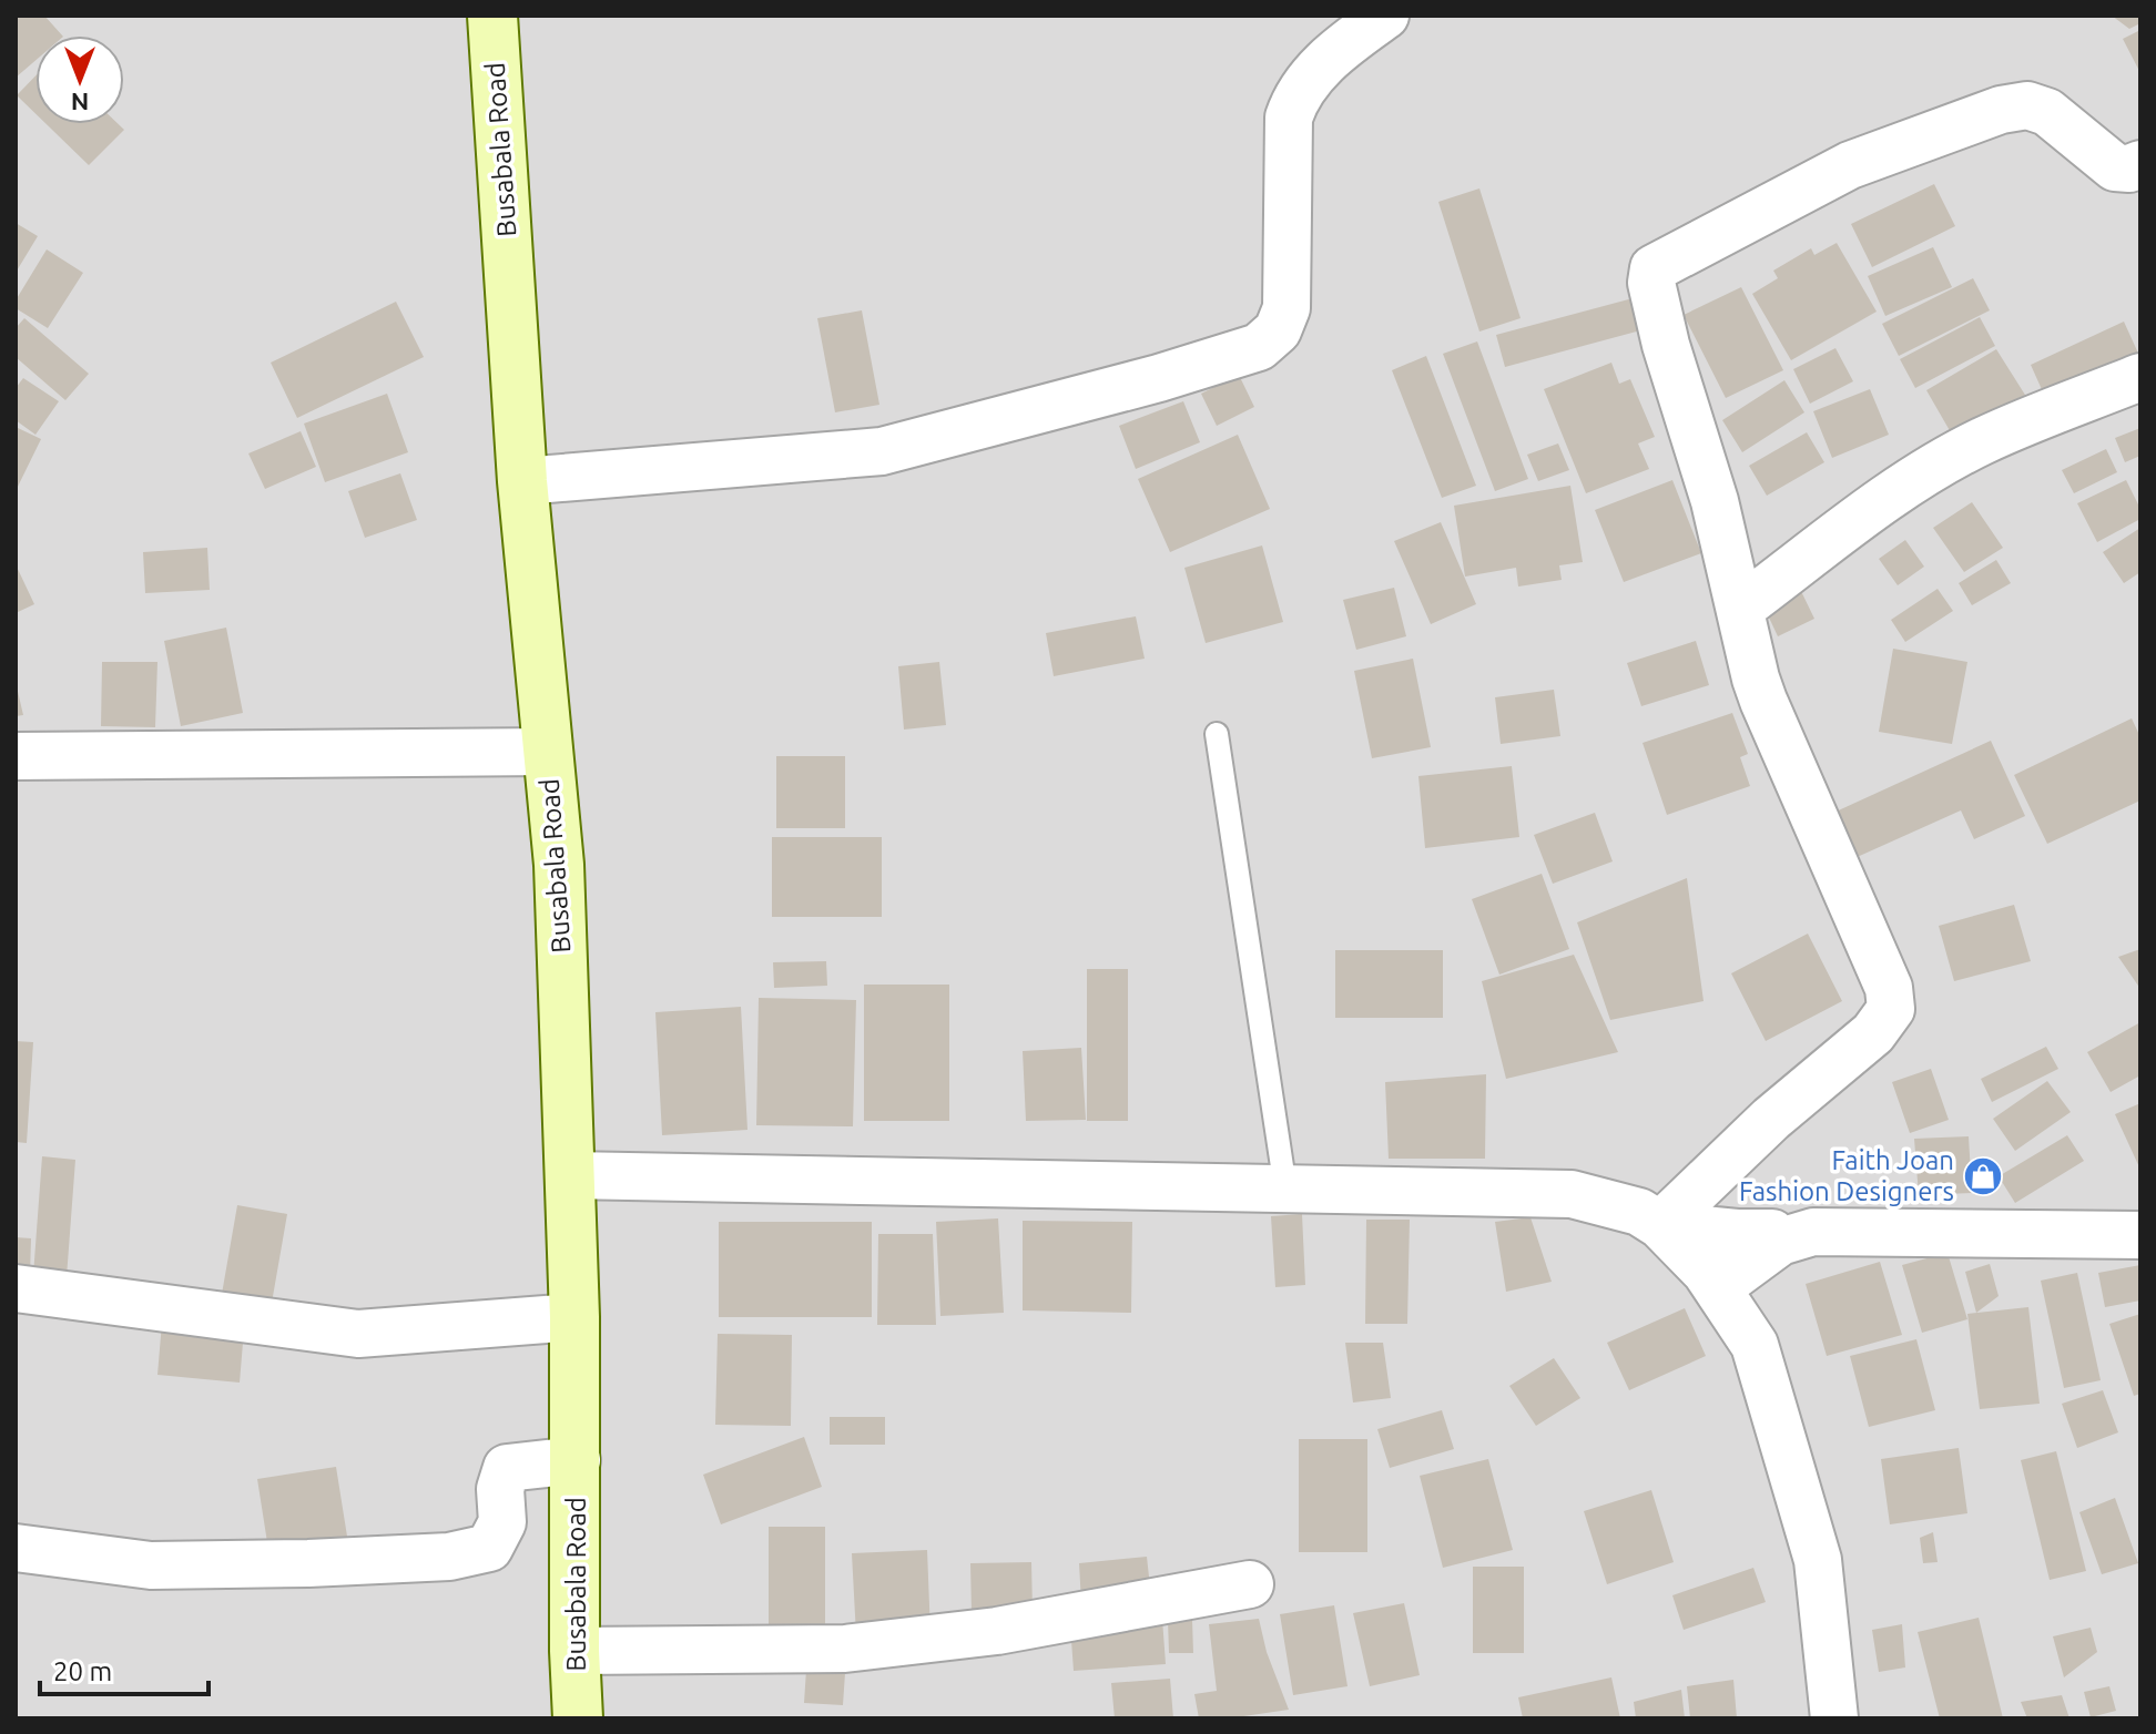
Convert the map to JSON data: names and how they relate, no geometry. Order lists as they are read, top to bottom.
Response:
{
  "streets": {
    "street": ["Busabala Road"]
  },
  "places": {
    "shop": ["Faith Joan Fashion Designers"]
  },
  "scale_bar": "20 m",
  "north": "bottom"
}
